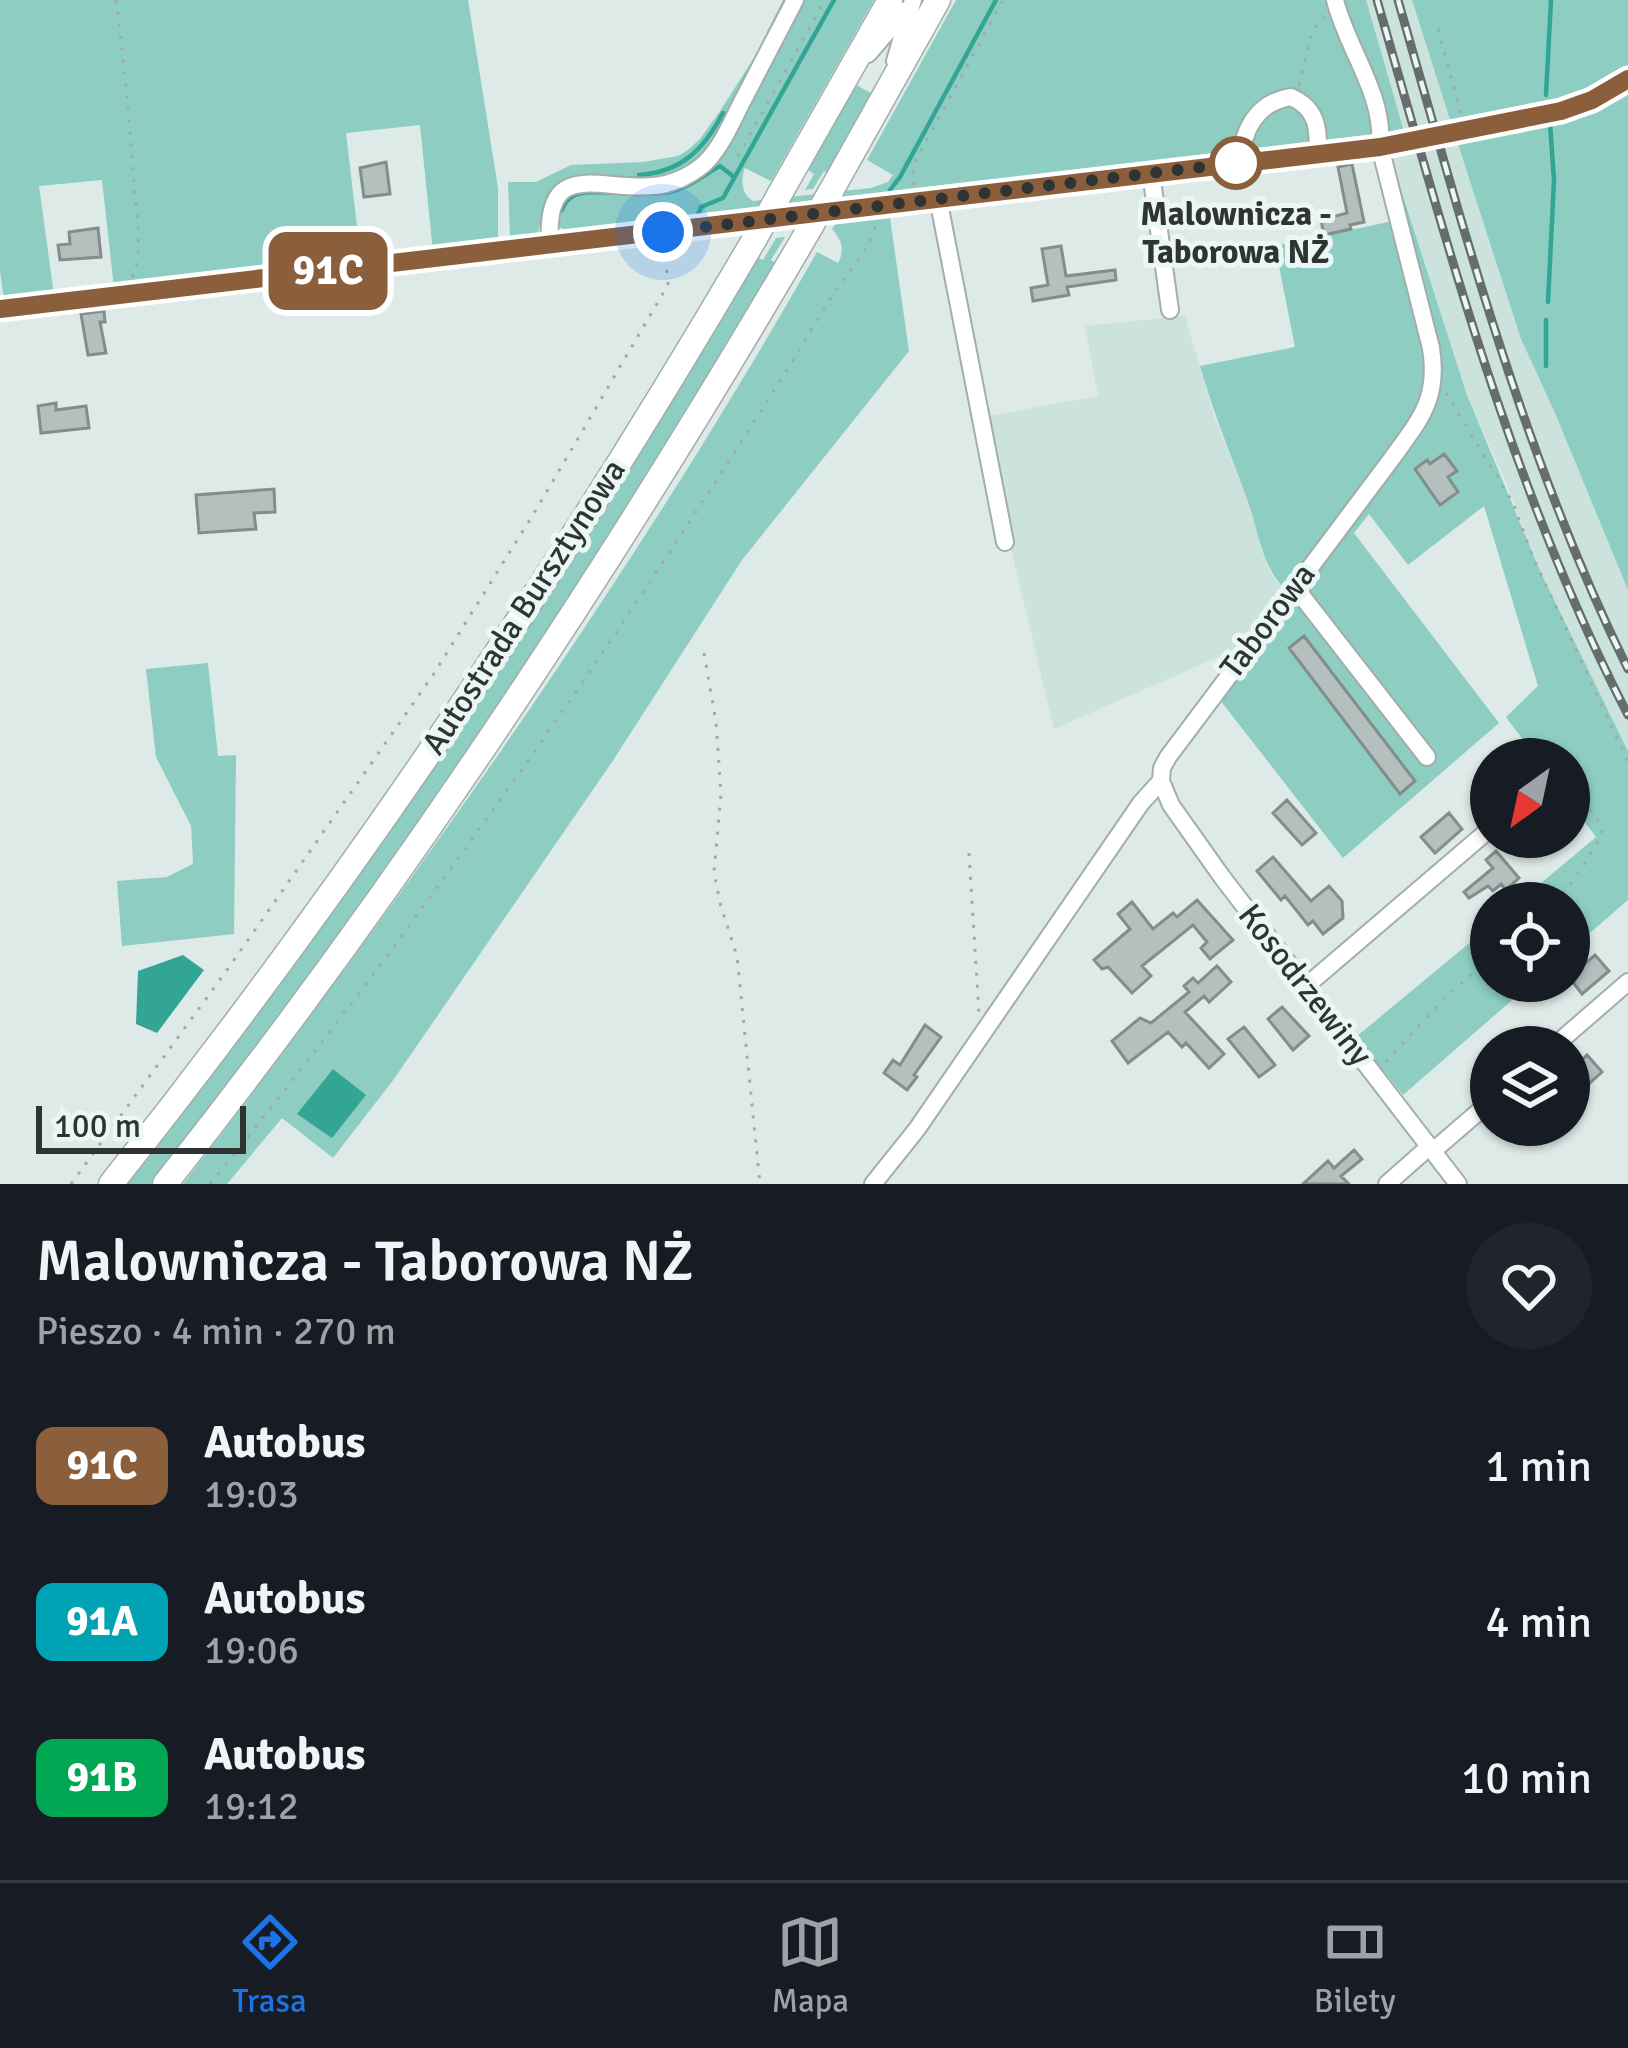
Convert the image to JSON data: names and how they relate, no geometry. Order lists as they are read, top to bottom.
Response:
{
  "streets": {
    "highway": ["Autostrada Bursztynowa"],
    "street": ["Taborowa", "Kosodrzewiny"]
  },
  "crossings": [
    ["Taborowa", "Kosodrzewiny"]
  ],
  "places": ["Malownicza - Taborowa NŻ"],
  "lines": ["bus line 91C"],
  "scale_bar": "100 m",
  "north": "bottom left",
  "page": {
    "on_map": "91C",
    "scale": "100 m",
    "heading": ["Malownicza - Taborowa NŻ", "Pieszo · 4 min · 270 m"],
    "list": [
      {
        "mark": "91C",
        "name": "Autobus",
        "note": "19:03",
        "value": "1 min"
      },
      {
        "mark": "91A",
        "name": "Autobus",
        "note": "19:06",
        "value": "4 min"
      },
      {
        "mark": "91B",
        "name": "Autobus",
        "note": "19:12",
        "value": "10 min"
      }
    ],
    "tabs": ["Trasa", "Mapa", "Bilety"]
  }
}
